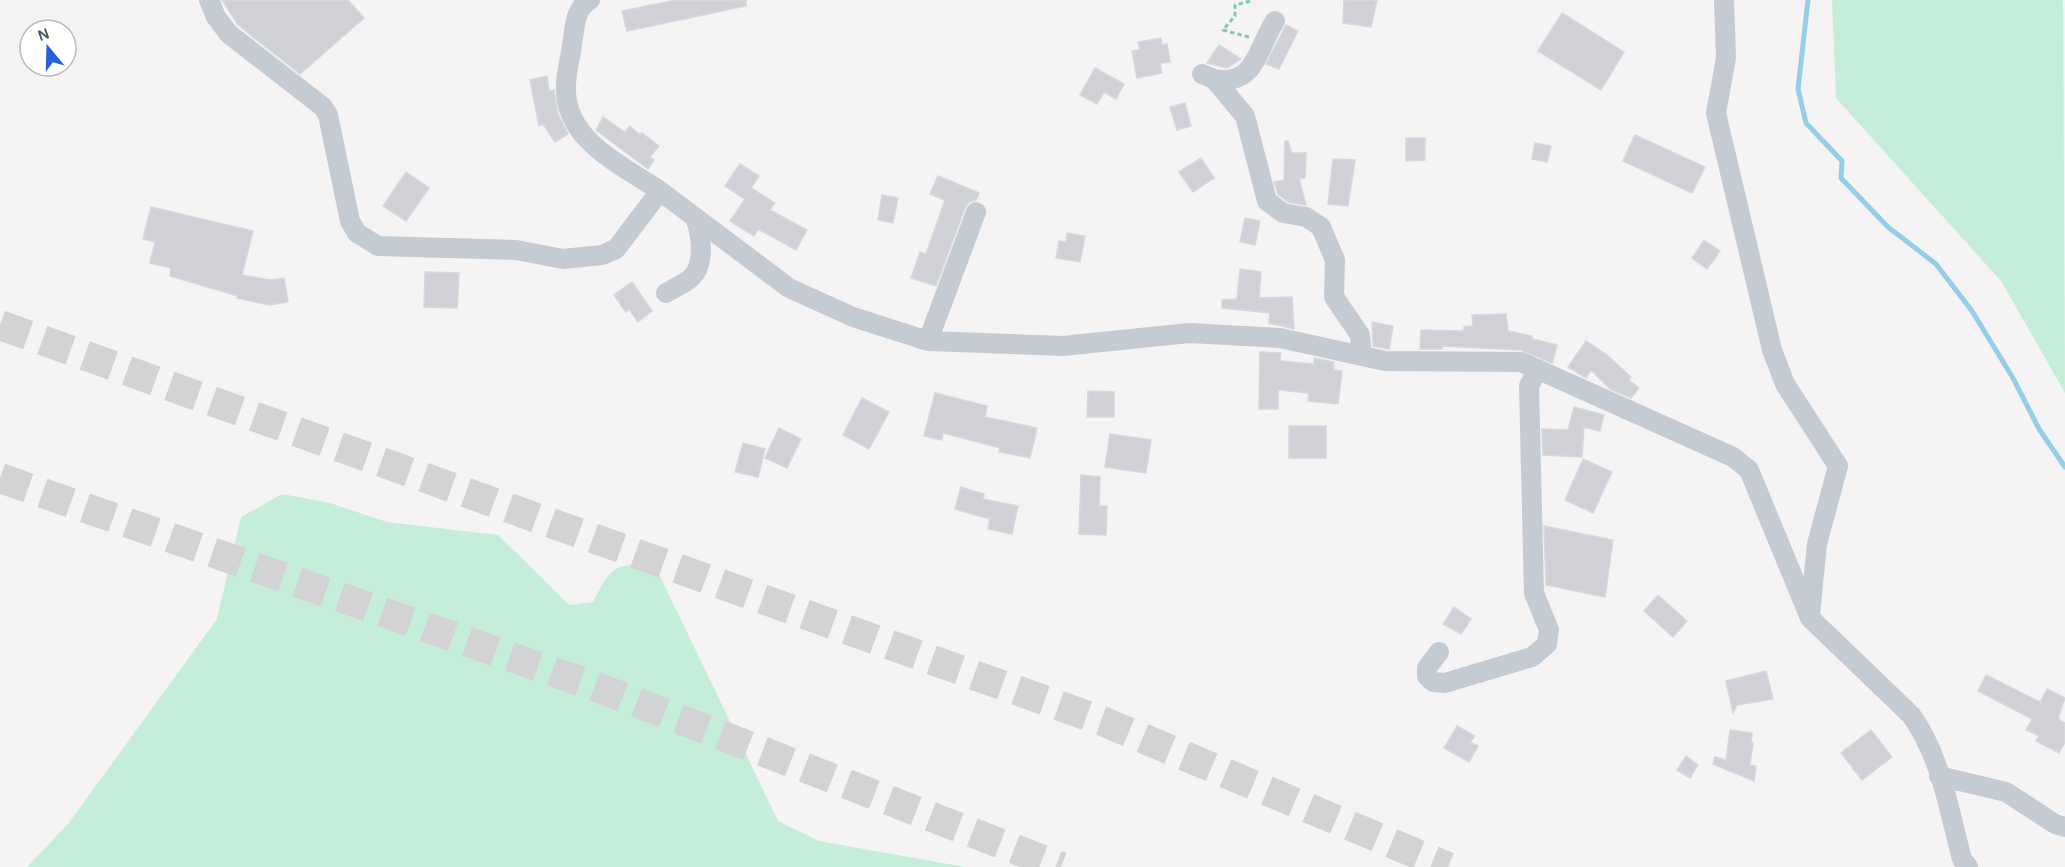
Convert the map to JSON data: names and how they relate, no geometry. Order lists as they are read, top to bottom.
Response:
{
  "north": "top"
}
